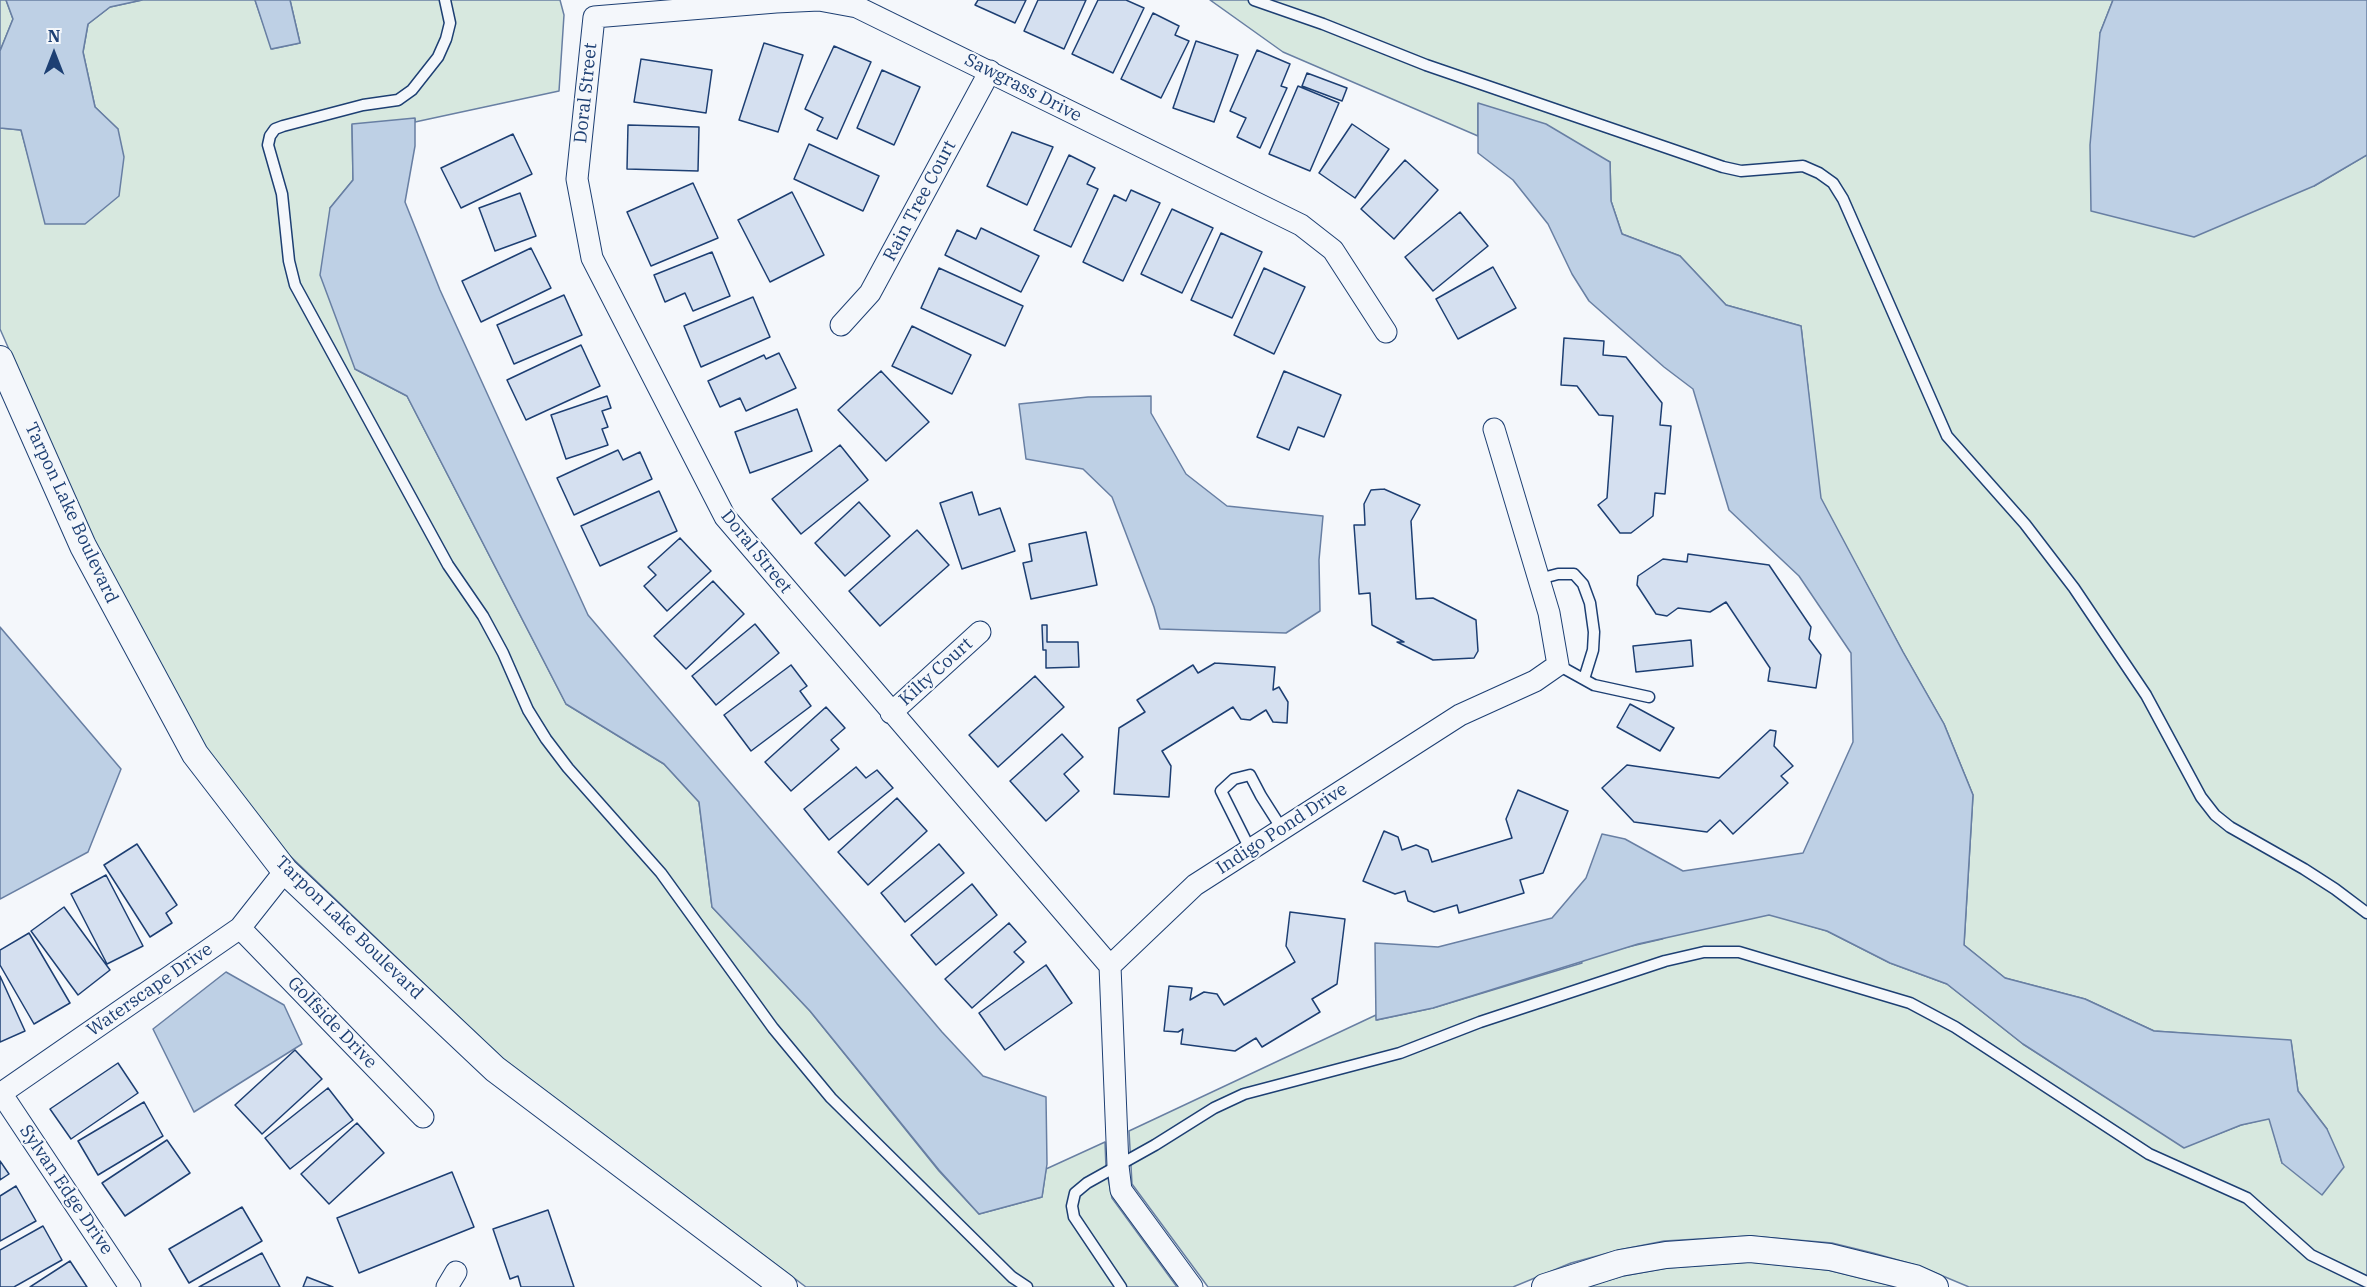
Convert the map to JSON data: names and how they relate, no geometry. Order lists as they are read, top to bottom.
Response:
{
  "streets": {
    "street": [
      "Sawgrass Drive",
      "Doral Street",
      "Rain Tree Court",
      "Tarpon Lake Boulevard",
      "Kilty Court",
      "Indigo Pond Drive",
      "Waterscape Drive",
      "Golfside Drive",
      "Sylvan Edge Drive"
    ]
  },
  "crossings": [
    ["Sawgrass Drive", "Doral Street"],
    ["Sawgrass Drive", "Rain Tree Court"],
    ["Doral Street", "Kilty Court"],
    ["Doral Street", "Indigo Pond Drive"],
    ["Tarpon Lake Boulevard", "Waterscape Drive"],
    ["Waterscape Drive", "Golfside Drive"],
    ["Waterscape Drive", "Sylvan Edge Drive"]
  ],
  "north": "top"
}
